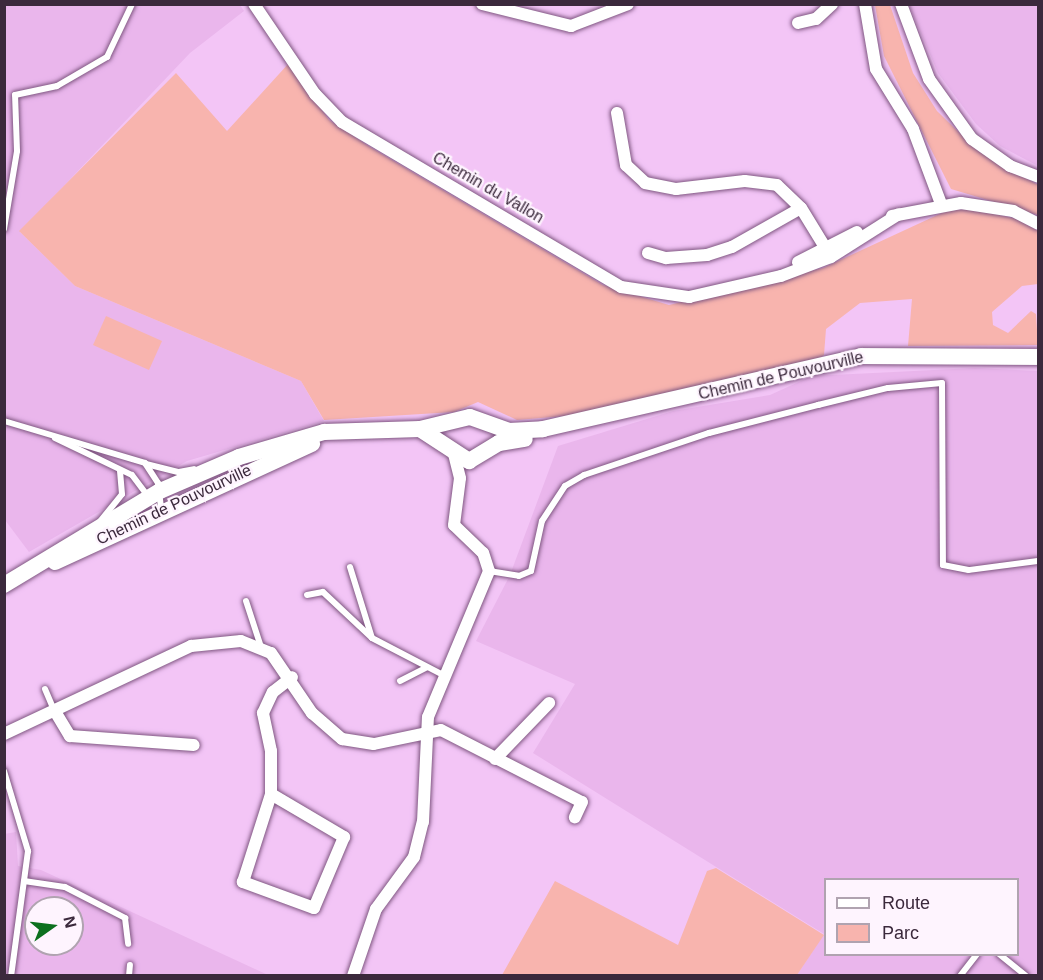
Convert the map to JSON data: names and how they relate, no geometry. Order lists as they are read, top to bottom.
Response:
{
  "streets": {
    "street": ["Chemin du Vallon", "Chemin de Pouvourville"]
  },
  "legend": ["Route", "Parc"],
  "north": "right"
}
